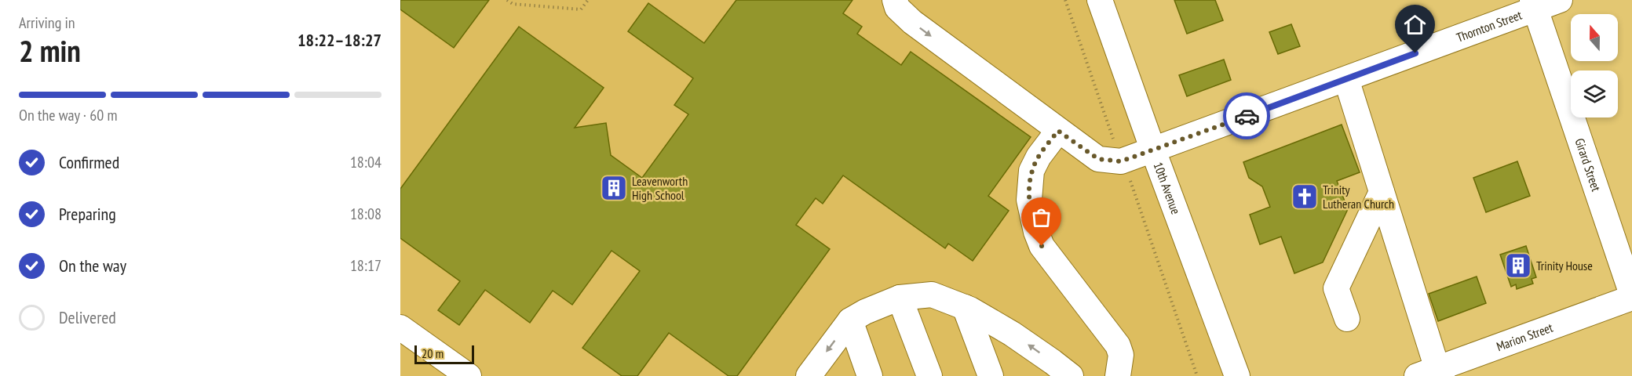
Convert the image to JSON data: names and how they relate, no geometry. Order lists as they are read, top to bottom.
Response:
{
  "streets": {
    "street": [
      "Thornton Street",
      "Girard Street",
      "10th Avenue",
      "Marion Street"
    ]
  },
  "crossings": [
    ["Thornton Street", "Girard Street"],
    ["Thornton Street", "10th Avenue"],
    ["Girard Street", "Marion Street"]
  ],
  "places": {
    "building": ["Leavenworth High School", "Trinity House"],
    "church": ["Trinity Lutheran Church"]
  },
  "scale_bar": "20 m",
  "north": "top",
  "page": {
    "heading": ["2 min", "Arriving in", "18:22–18:27"],
    "bar": "On the way · 60 m",
    "list": [
      ["Confirmed", "18:04"],
      ["Preparing", "18:08"],
      ["On the way", "18:17"],
      "Delivered"
    ],
    "scale": "20 m"
  }
}
